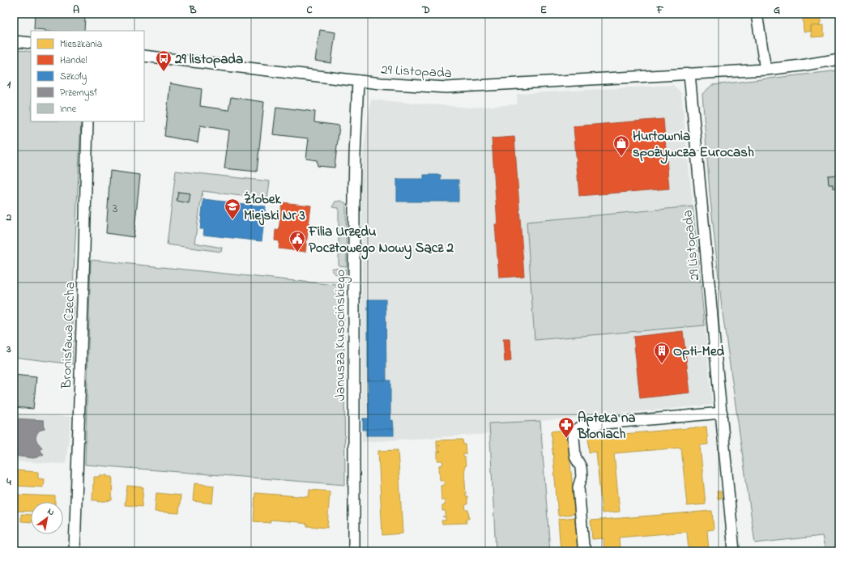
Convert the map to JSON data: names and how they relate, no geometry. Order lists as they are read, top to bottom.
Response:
{
  "streets": {
    "street": ["29 Listopada", "Bronisława Czecha", "Janusza Kusocińskiego"]
  },
  "crossings": [
    ["29 Listopada", "Janusza Kusocińskiego"]
  ],
  "places": {
    "bus stop": ["29 listopada"],
    "shop": ["Hurtownia spożywcza Eurocash"],
    "school or university": ["Żłobek Miejski Nr 3"],
    "public building": ["Filia Urzędu Pocztowego Nowy Sącz 2"],
    "building": ["Opti-Med"],
    "pharmacy": ["Apteka na Błoniach"]
  },
  "house_numbers": ["3"],
  "legend": [
    "Mieszkania",
    "Handel",
    "Szkoły",
    "Przemysł",
    "Inne"
  ],
  "north": "top right",
  "grid": {
    "columns": [
      "A",
      "B",
      "C",
      "D",
      "E",
      "F",
      "G"
    ],
    "rows": [
      "1",
      "2",
      "3",
      "4"
    ]
  }
}
